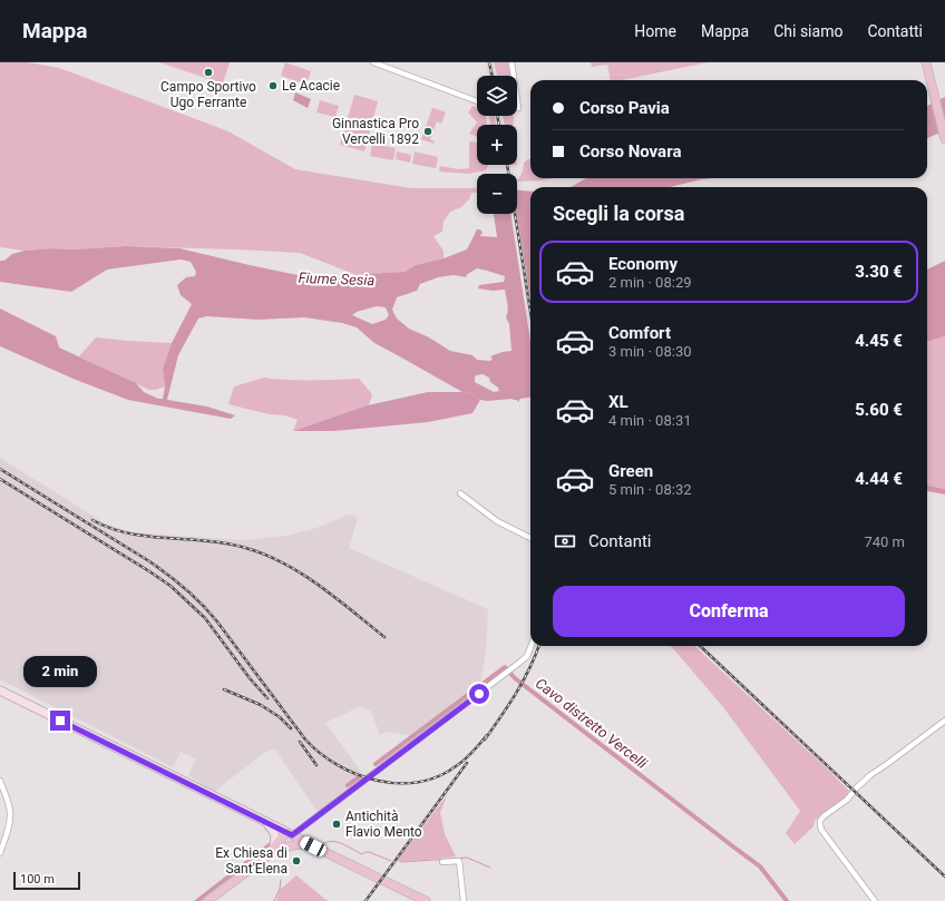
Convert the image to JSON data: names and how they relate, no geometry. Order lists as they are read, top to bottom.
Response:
{
  "water": ["Fiume Sesia", "Cavo distretto Vercelli"],
  "places": [
    "Campo Sportivo Ugo Ferrante",
    "Le Acacie",
    "Ginnastica Pro Vercelli 1892",
    "Antichità Flavio Mento",
    "Ex Chiesa di Sant'Elena"
  ],
  "scale_bar": "100 m",
  "page": {
    "header": "Mappa",
    "nav": [
      "Home",
      "Mappa",
      "Chi siamo",
      "Contatti"
    ],
    "map_buttons": ["+", "−"],
    "banner": ["Corso Pavia", "Corso Novara"],
    "heading": "Scegli la corsa",
    "list": [
      {
        "name": "Economy",
        "note": "2 min · 08:29",
        "value": "3.30 €"
      },
      {
        "name": "Comfort",
        "note": "3 min · 08:30",
        "value": "4.45 €"
      },
      {
        "name": "XL",
        "note": "4 min · 08:31",
        "value": "5.60 €"
      },
      {
        "name": "Green",
        "note": "5 min · 08:32",
        "value": "4.44 €"
      }
    ],
    "pay": ["Contanti", "740 m"],
    "buttons": "Conferma",
    "bubble": "2 min",
    "scale": "100 m"
  }
}
